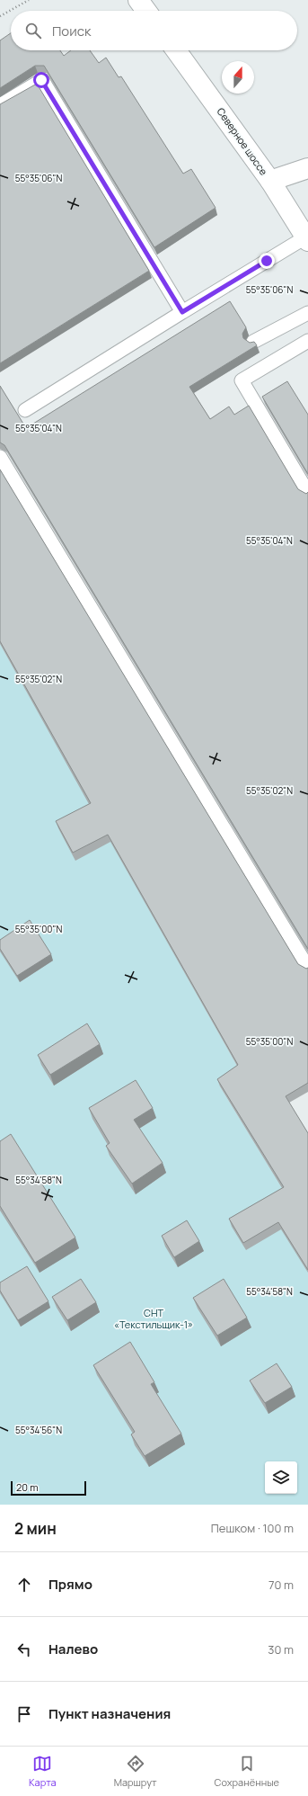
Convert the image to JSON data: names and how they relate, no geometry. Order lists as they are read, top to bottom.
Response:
{
  "streets": {
    "main road": ["Северное шоссе"]
  },
  "parks": ["СНТ «Текстильщик-1»"],
  "scale_bar": "20 m",
  "north": "top",
  "page": {
    "search": "Поиск",
    "scale": "20 m",
    "heading": ["2 мин", "Пешком · 100 m"],
    "list": [
      ["Прямо", "70 m"],
      ["Налево", "30 m"],
      "Пункт назначения"
    ],
    "nav": ["Карта", "Маршрут", "Сохранённые"]
  },
  "coordinates": [
    "55°35'06\"N",
    "55°35'04\"N",
    "55°35'02\"N",
    "55°35'00\"N",
    "55°34'58\"N",
    "55°34'56\"N"
  ]
}
